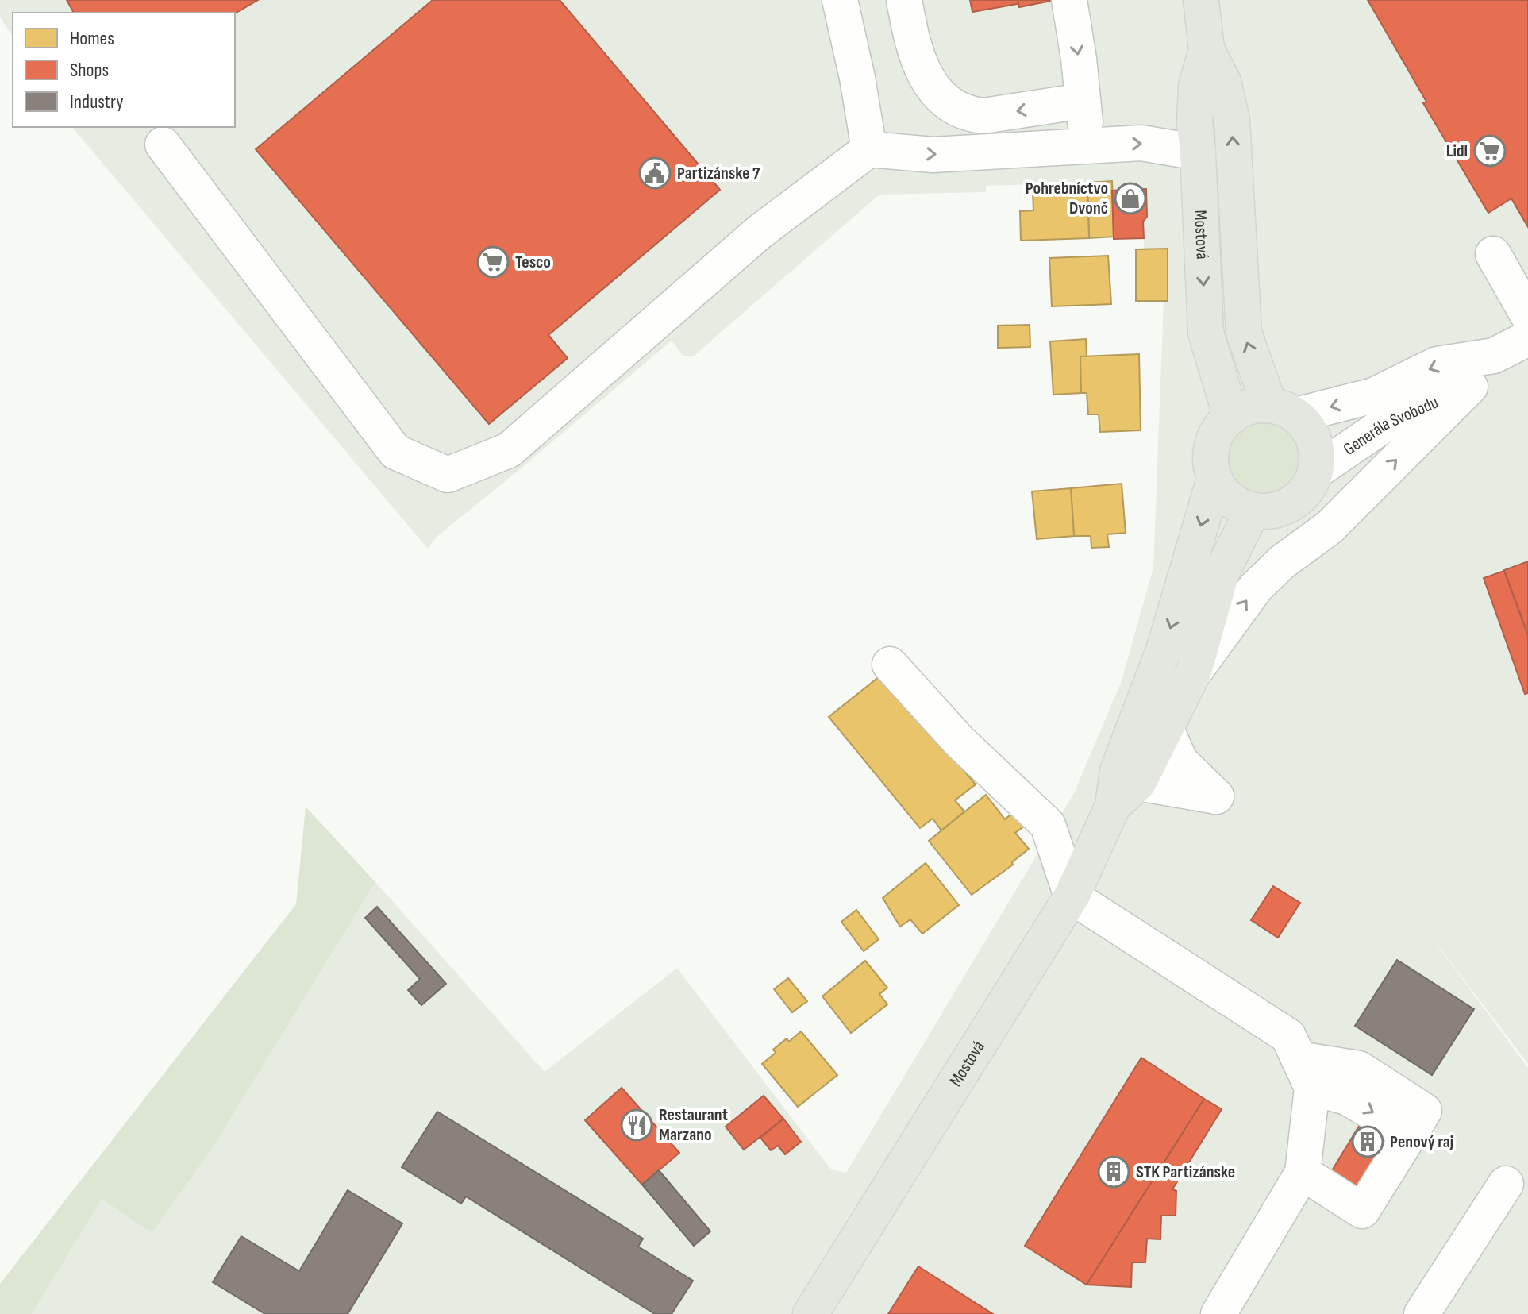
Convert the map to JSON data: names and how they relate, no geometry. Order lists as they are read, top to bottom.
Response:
{
  "streets": {
    "main road": ["Mostová"],
    "street": ["Generála Svobodu"]
  },
  "crossings": [
    ["Mostová", "Generála Svobodu"]
  ],
  "places": {
    "supermarket": ["Lidl", "Tesco"],
    "public building": ["Partizánske 7"],
    "shop": ["Pohrebníctvo Dvonč"],
    "restaurant": ["Restaurant Marzano"],
    "building": ["Penový raj", "STK Partizánske"]
  },
  "legend": ["Homes", "Shops", "Industry"]
}
